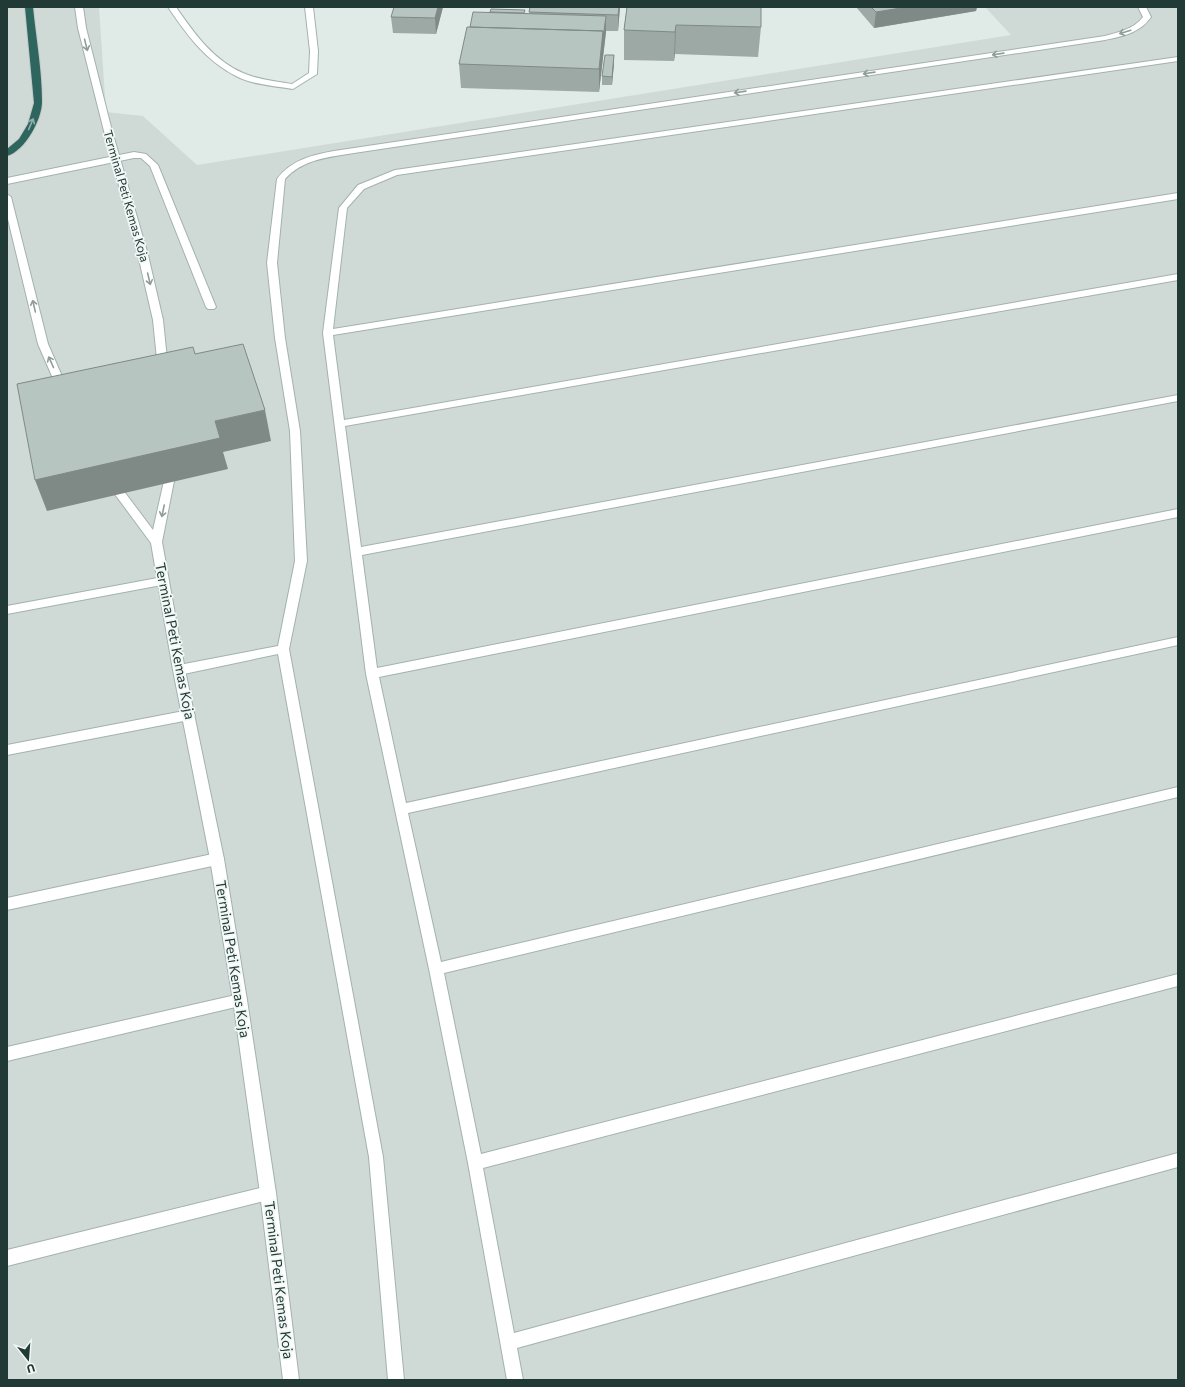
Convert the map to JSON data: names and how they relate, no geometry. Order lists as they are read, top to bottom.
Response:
{
  "streets": {
    "street": ["Terminal Peti Kemas Koja"]
  },
  "north": "bottom"
}
